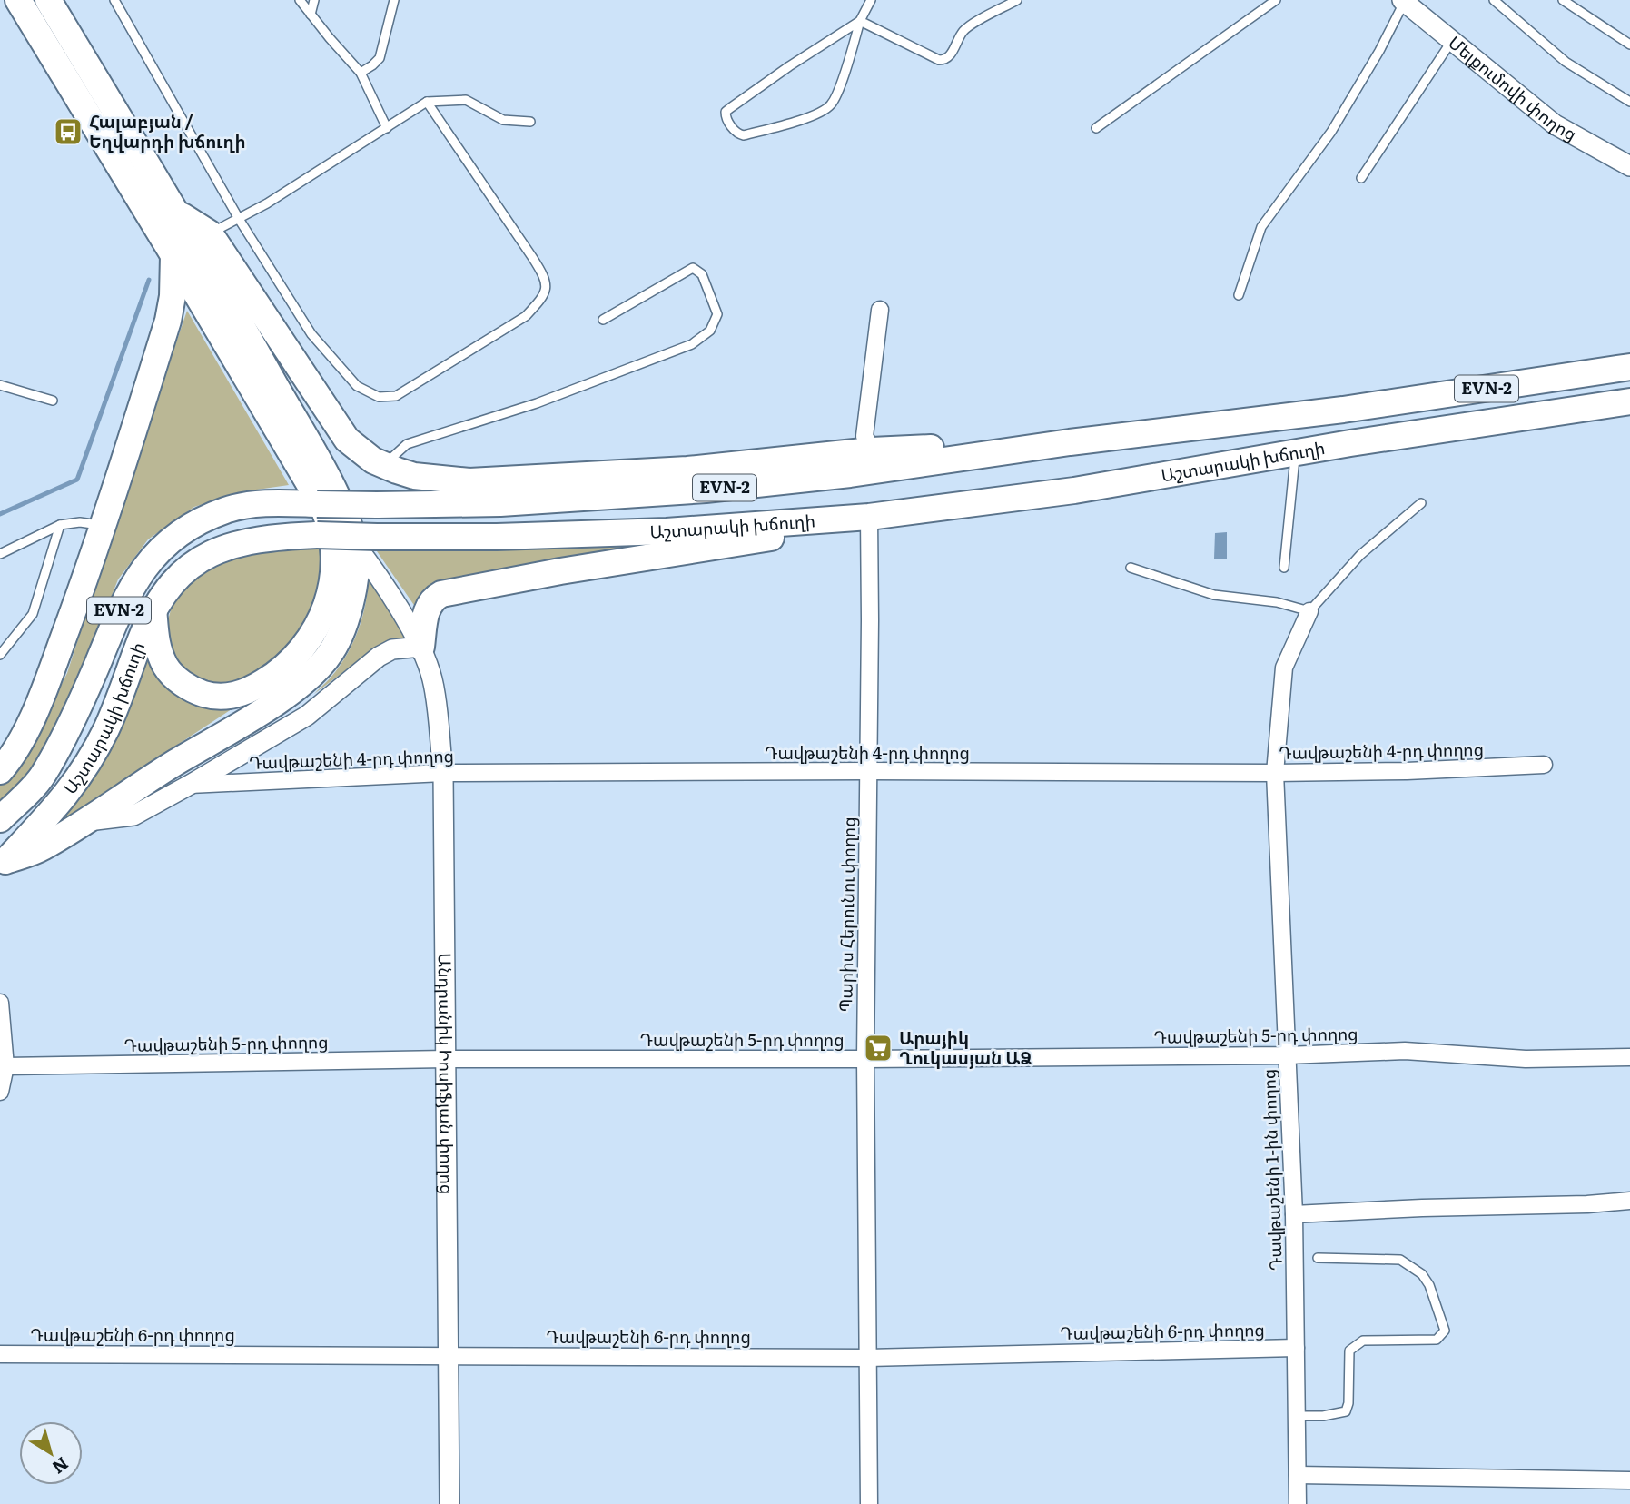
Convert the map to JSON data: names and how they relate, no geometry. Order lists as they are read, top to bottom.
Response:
{
  "streets": {
    "main road": ["EVN-2", "Աշտարակի խճուղի"],
    "street": [
      "Մելքումովի փողոց",
      "Դավթաշենի 4-րդ փողոց",
      "Պարիս Հերունու փողոց",
      "Դավթաշենի 5-րդ փողոց",
      "Անդրանիկ Իոսիֆյան փողոց",
      "Դավթաշենի 1-ին փողոց",
      "Դավթաշենի 6-րդ փողոց"
    ]
  },
  "crossings": [
    ["Աշտարակի խճուղի", "Պարիս Հերունու փողոց"],
    ["Աշտարակի խճուղի", "Անդրանիկ Իոսիֆյան փողոց"],
    ["Դավթաշենի 4-րդ փողոց", "Պարիս Հերունու փողոց"],
    ["Դավթաշենի 4-րդ փողոց", "Անդրանիկ Իոսիֆյան փողոց"],
    ["Դավթաշենի 4-րդ փողոց", "Դավթաշենի 1-ին փողոց"],
    ["Պարիս Հերունու փողոց", "Դավթաշենի 5-րդ փողոց"],
    ["Պարիս Հերունու փողոց", "Դավթաշենի 6-րդ փողոց"],
    ["Դավթաշենի 5-րդ փողոց", "Անդրանիկ Իոսիֆյան փողոց"],
    ["Դավթաշենի 5-րդ փողոց", "Դավթաշենի 1-ին փողոց"],
    ["Անդրանիկ Իոսիֆյան փողոց", "Դավթաշենի 6-րդ փողոց"],
    ["Դավթաշենի 1-ին փողոց", "Դավթաշենի 6-րդ փողոց"]
  ],
  "places": {
    "bus stop": ["Հալաբյան / Եղվարդի խճուղի"],
    "supermarket": ["Արայիկ Ղուկասյան ԱՁ"]
  },
  "north": "bottom right"
}
